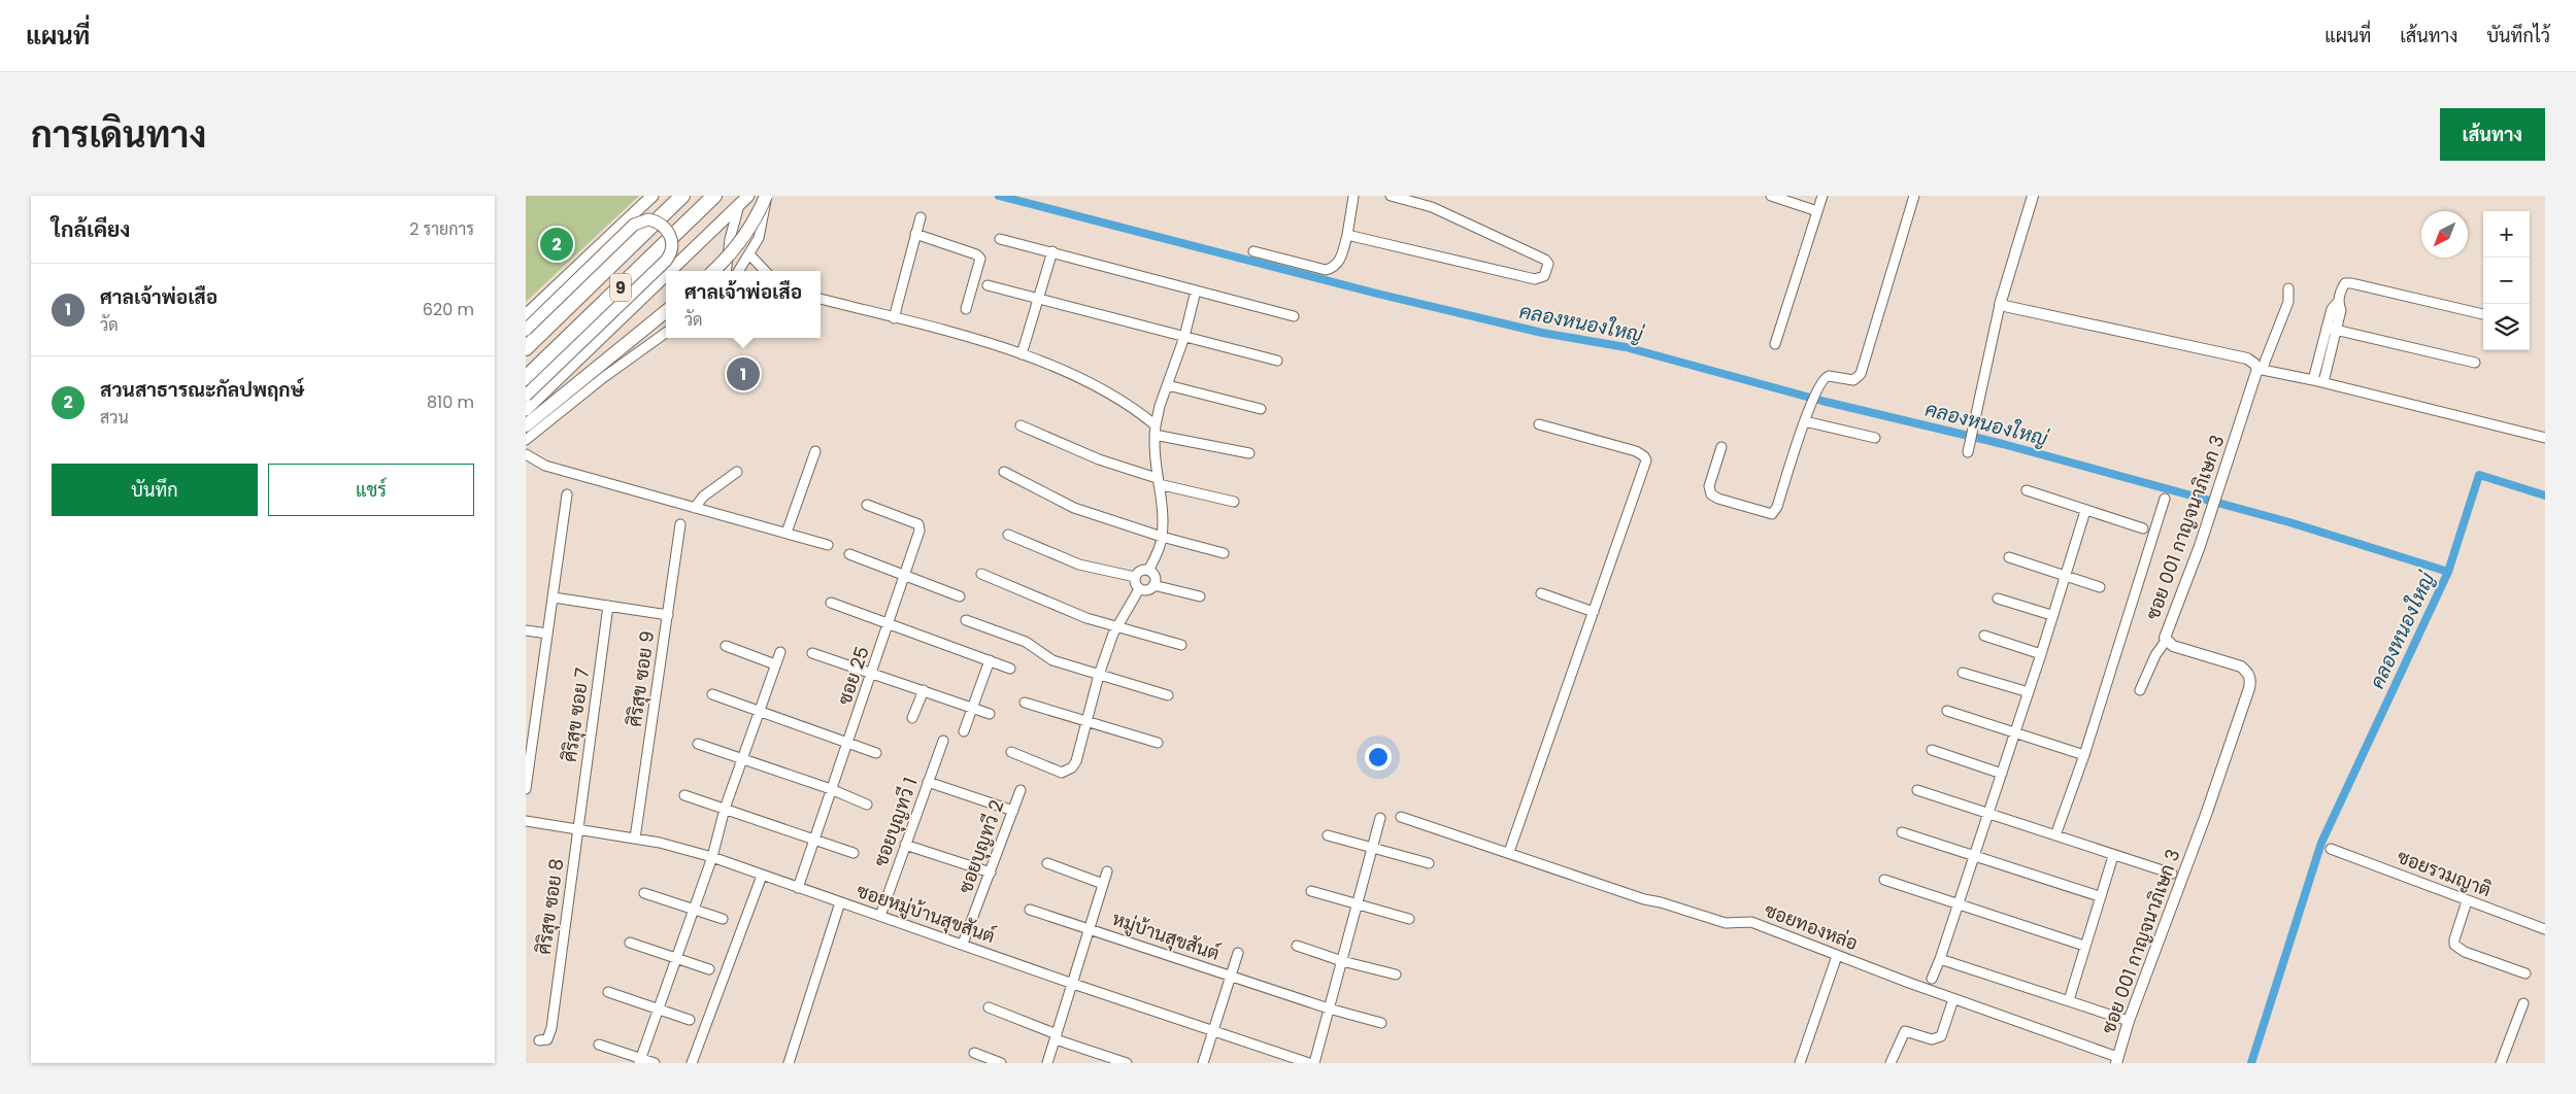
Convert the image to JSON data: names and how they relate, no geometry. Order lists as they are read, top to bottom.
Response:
{
  "streets": {
    "highway": ["9"],
    "street": [
      "ซอย 001 กาญจนาภิเษก 3",
      "ซอย 25",
      "ศิริสุข ซอย 9",
      "ศิริสุข ซอย 7",
      "ซอยบุญทวี 1",
      "ซอยบุญทวี 2",
      "ซอยรวมญาติ",
      "ศิริสุข ซอย 8",
      "ซอยหมู่บ้านสุขสันต์",
      "ซอยทองหล่อ",
      "หมู่บ้านสุขสันต์"
    ]
  },
  "crossings": [
    ["ซอย 001 กาญจนาภิเษก 3", "ซอยทองหล่อ"],
    ["ซอย 25", "ซอยหมู่บ้านสุขสันต์"],
    ["ศิริสุข ซอย 9", "ซอยหมู่บ้านสุขสันต์"],
    ["ศิริสุข ซอย 7", "ศิริสุข ซอย 8"],
    ["ศิริสุข ซอย 7", "ซอยหมู่บ้านสุขสันต์"],
    ["ซอยบุญทวี 1", "ซอยหมู่บ้านสุขสันต์"],
    ["ซอยบุญทวี 2", "ซอยหมู่บ้านสุขสันต์"],
    ["ศิริสุข ซอย 8", "ซอยหมู่บ้านสุขสันต์"],
    ["ซอยหมู่บ้านสุขสันต์", "หมู่บ้านสุขสันต์"]
  ],
  "water": ["คลองหนองใหญ่"],
  "north": "bottom left",
  "page": {
    "header": "แผนที่",
    "nav": ["แผนที่", "เส้นทาง", "บันทึกไว้"],
    "title": "การเดินทาง",
    "buttons": [
      "เส้นทาง",
      ["บันทึก", "แชร์"]
    ],
    "heading": ["ใกล้เคียง", "2 รายการ"],
    "map_buttons": ["+", "−"],
    "pins": ["2", "1"],
    "list": [
      {
        "mark": "1",
        "name": "ศาลเจ้าพ่อเสือ",
        "note": "วัด",
        "value": "620 m"
      },
      {
        "mark": "2",
        "name": "สวนสาธารณะกัลปพฤกษ์",
        "note": "สวน",
        "value": "810 m"
      }
    ],
    "popup": ["ศาลเจ้าพ่อเสือ", "วัด"]
  }
}
